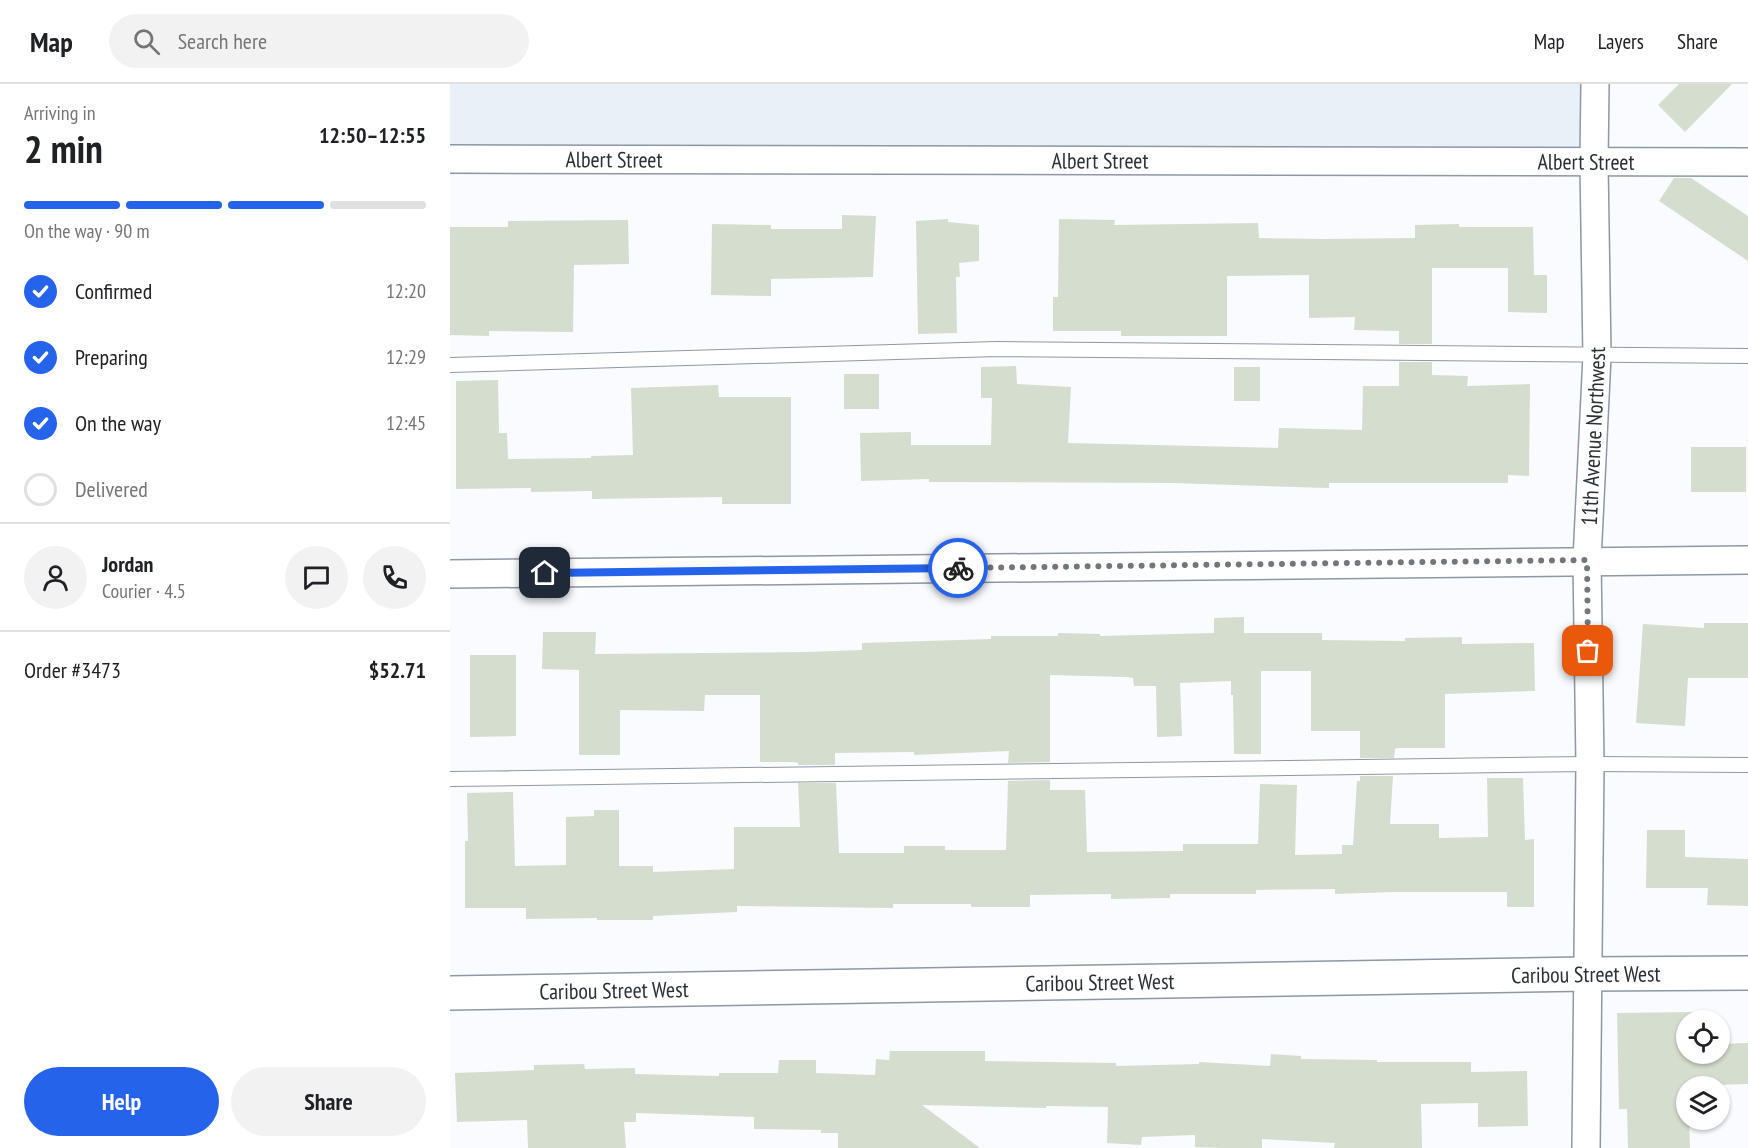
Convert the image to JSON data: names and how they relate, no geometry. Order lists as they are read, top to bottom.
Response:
{
  "streets": {
    "street": ["Albert Street", "11th Avenue Northwest", "Caribou Street West"]
  },
  "crossings": [
    ["Albert Street", "11th Avenue Northwest"],
    ["11th Avenue Northwest", "Caribou Street West"]
  ],
  "page": {
    "header": "Map",
    "search": "Search here",
    "nav": ["Map", "Layers", "Share"],
    "heading": ["2 min", "Arriving in", "12:50–12:55"],
    "panel": [
      "Jordan",
      "Courier · 4.5",
      "Order #3473",
      "$52.71"
    ],
    "bar": "On the way · 90 m",
    "list": [
      ["Confirmed", "12:20"],
      ["Preparing", "12:29"],
      ["On the way", "12:45"],
      "Delivered"
    ],
    "buttons": ["Help", "Share"]
  }
}
